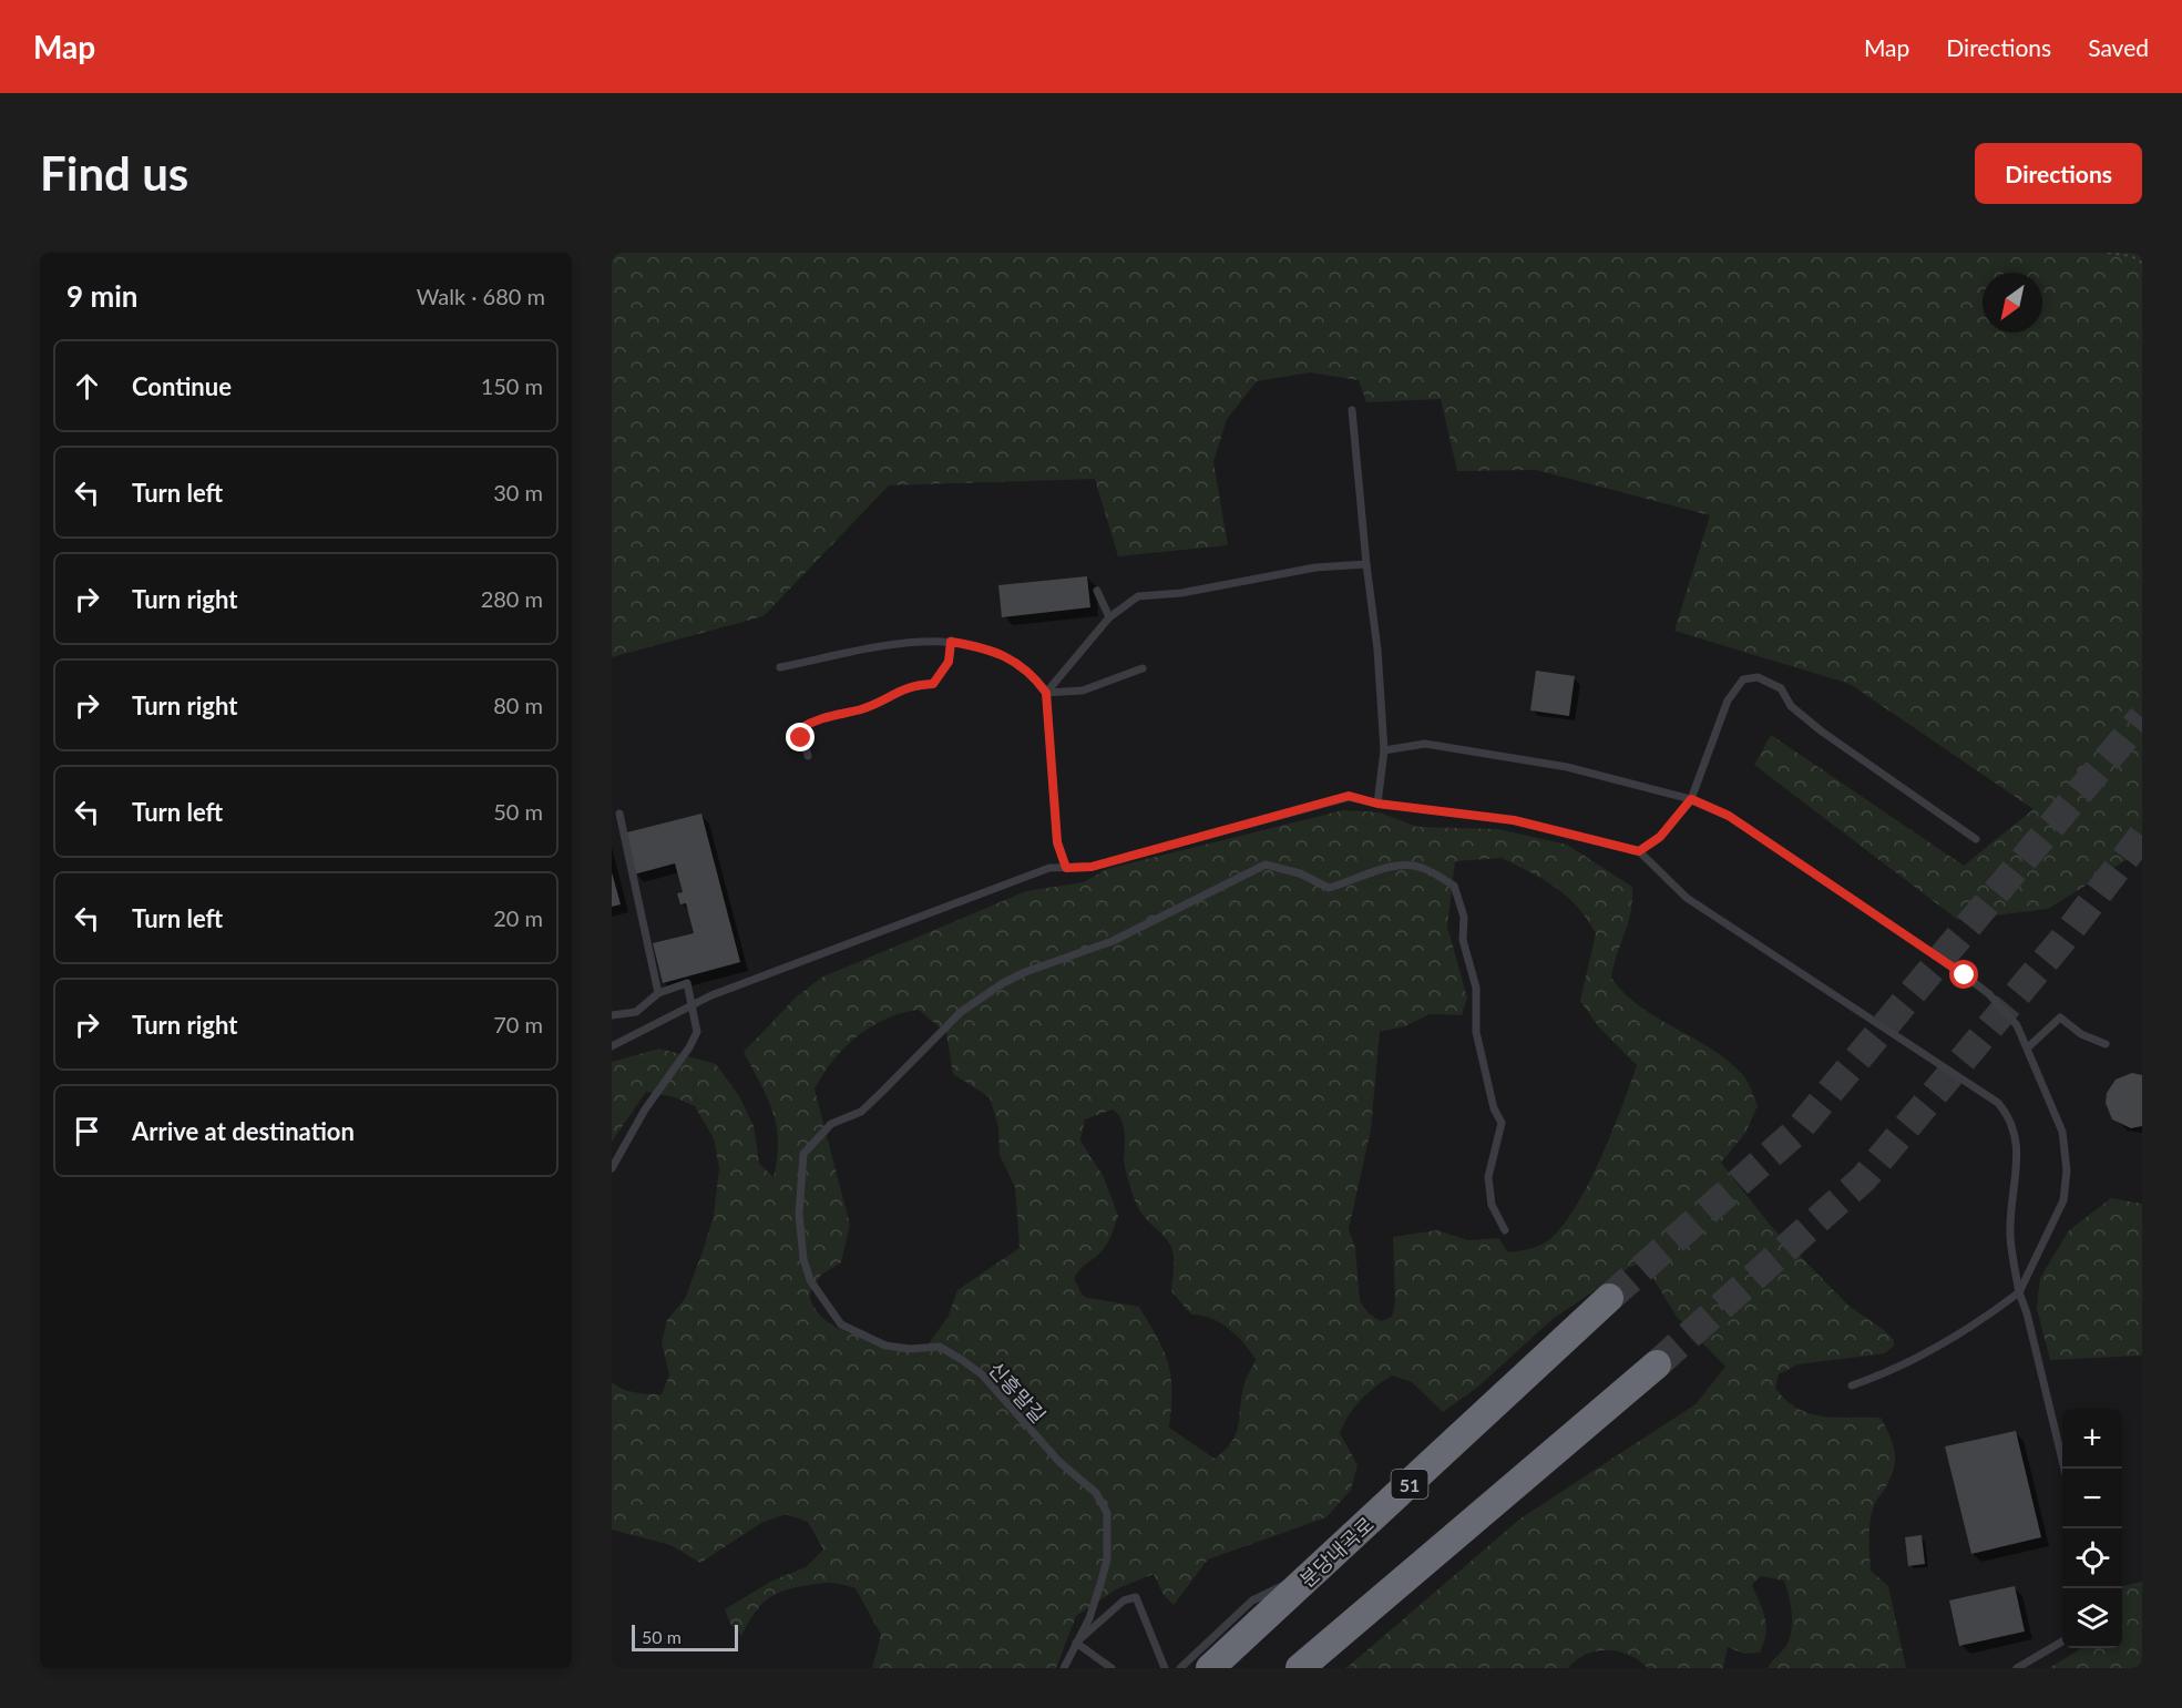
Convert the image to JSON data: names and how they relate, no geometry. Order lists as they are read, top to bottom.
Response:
{
  "streets": {
    "highway": ["51", "분당내곡로"],
    "lane": ["신흥말길"]
  },
  "scale_bar": "50 m",
  "north": "bottom left",
  "page": {
    "header": "Map",
    "nav": ["Map", "Directions", "Saved"],
    "buttons": "Directions",
    "title": "Find us",
    "heading": ["9 min", "Walk · 680 m"],
    "list": [
      ["Continue", "150 m"],
      ["Turn left", "30 m"],
      ["Turn right", "280 m"],
      ["Turn right", "80 m"],
      ["Turn left", "50 m"],
      ["Turn left", "20 m"],
      ["Turn right", "70 m"],
      "Arrive at destination"
    ],
    "map_buttons": ["+", "−"],
    "scale": "50 m"
  }
}
